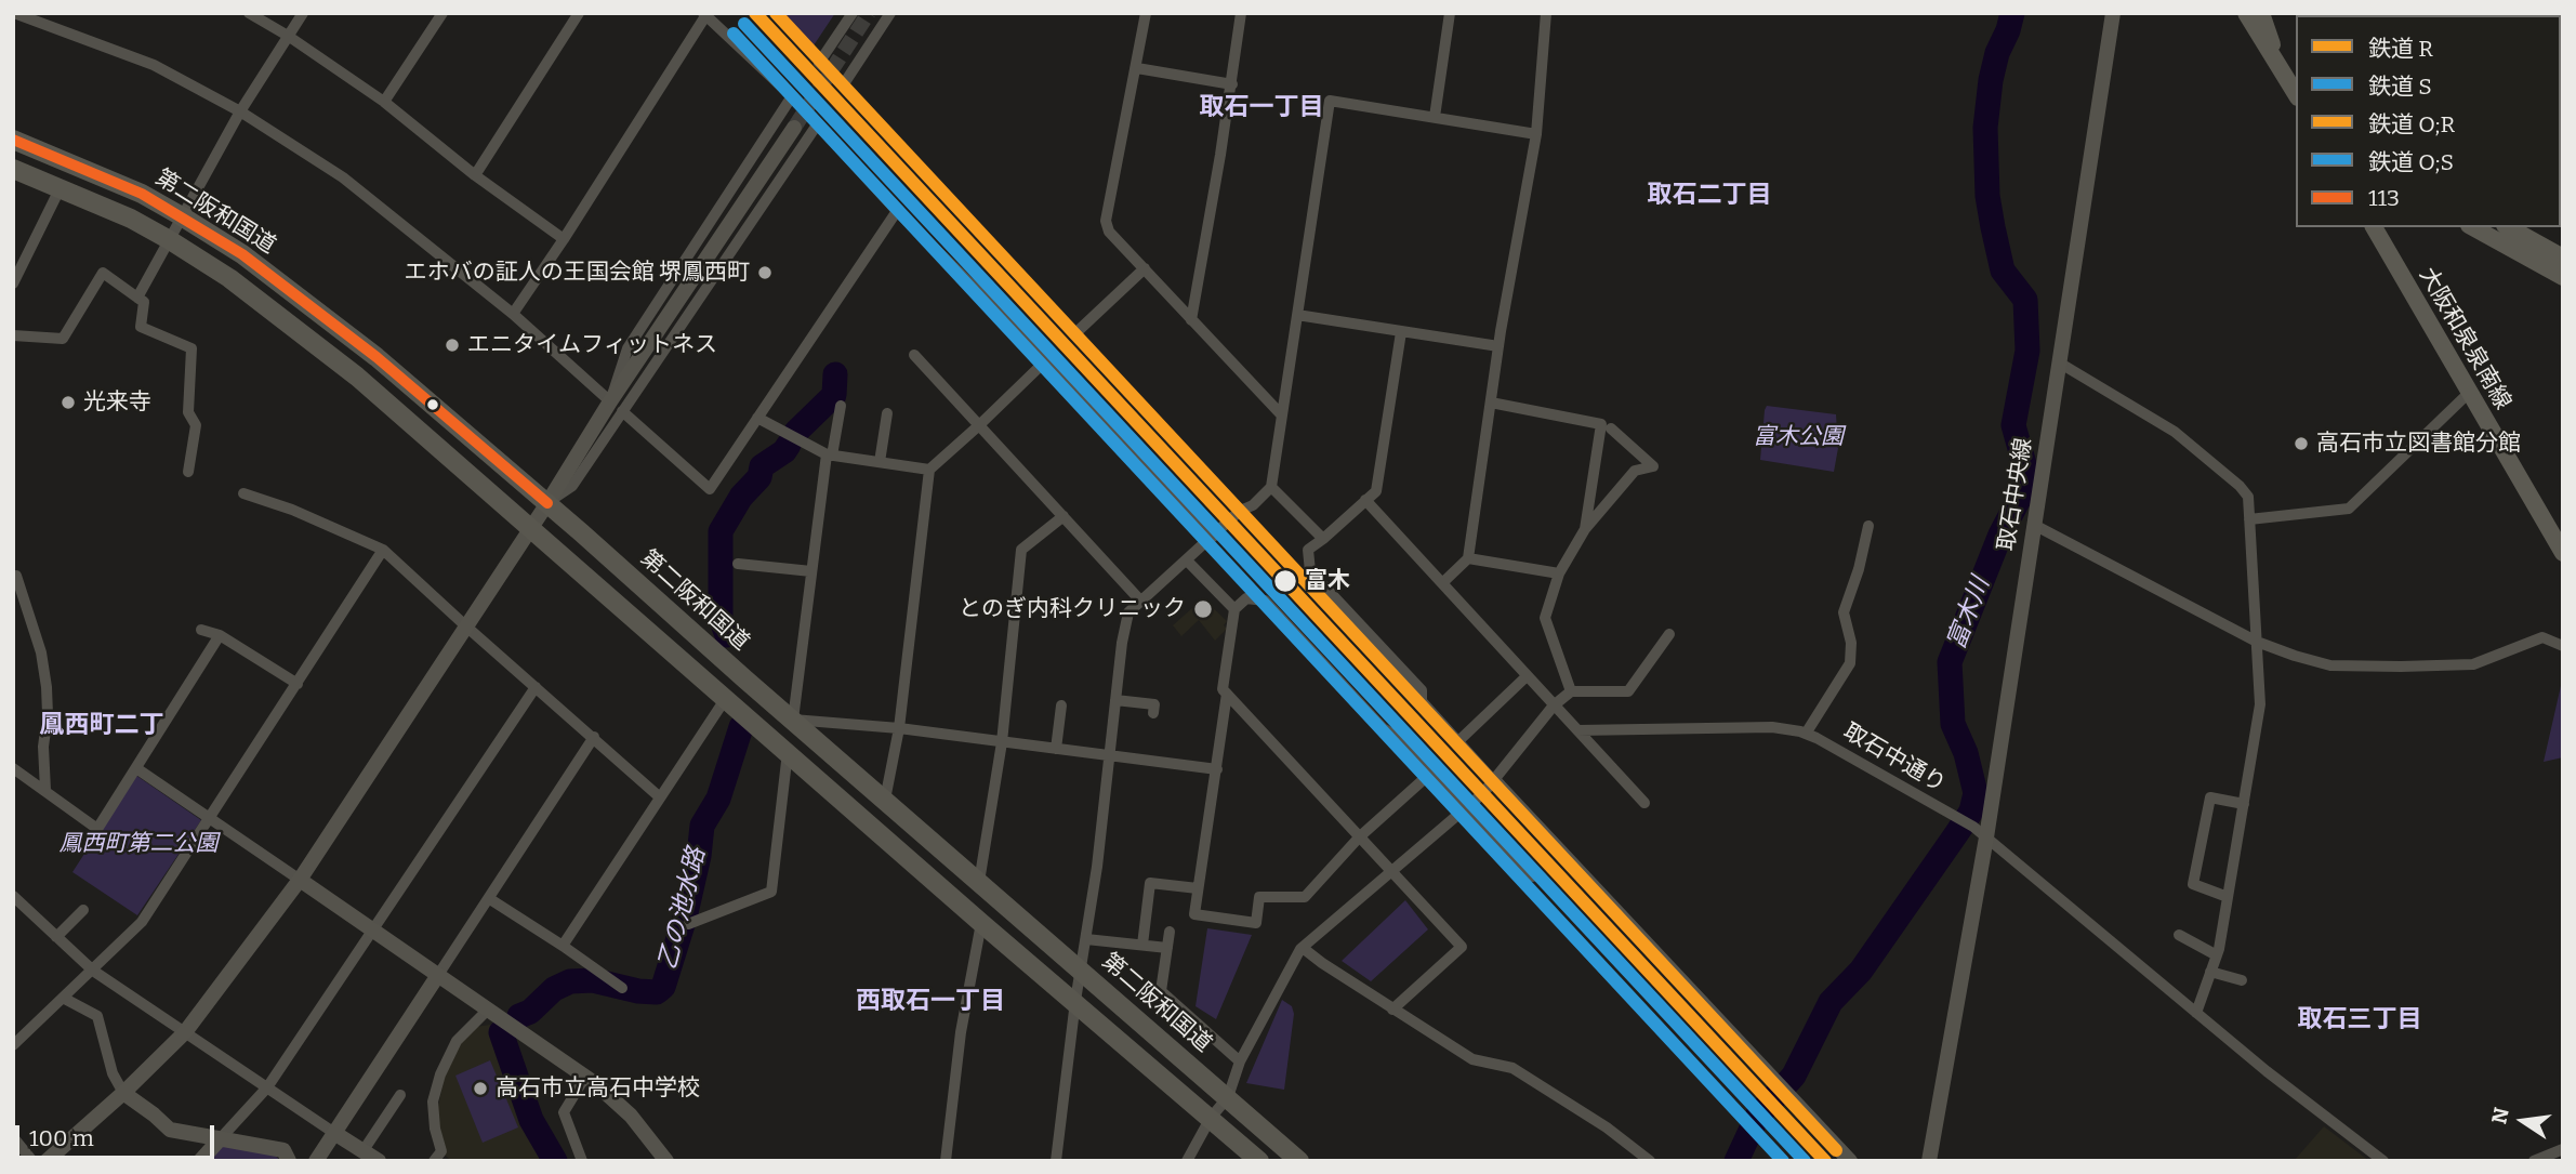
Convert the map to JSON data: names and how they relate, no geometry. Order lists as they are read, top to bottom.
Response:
{
  "streets": {
    "highway": ["第二阪和国道"],
    "main road": ["大阪和泉泉南線"],
    "street": ["取石中央線", "取石中通り"]
  },
  "crossings": [
    ["取石中央線", "取石中通り"]
  ],
  "districts": [
    "取石一丁目",
    "取石二丁目",
    "鳳西町二丁",
    "西取石一丁目",
    "取石三丁目"
  ],
  "water": ["富木川", "乙の池水路"],
  "parks": ["富木公園", "鳳西町第二公園"],
  "places": [
    "エホバの証人の王国会館 堺鳳西町",
    "エニタイムフィットネス",
    "光来寺",
    "高石市立図書館分館",
    "富木",
    "とのぎ内科クリニック",
    "高石市立高石中学校"
  ],
  "lines": [
    "rail line R",
    "rail line O;R",
    "rail line S",
    "rail line O;S",
    "transit line 113"
  ],
  "legend": [
    "鉄道 R",
    "鉄道 S",
    "鉄道 O;R",
    "鉄道 O;S",
    "113"
  ],
  "scale_bar": "100 m",
  "north": "left"
}
